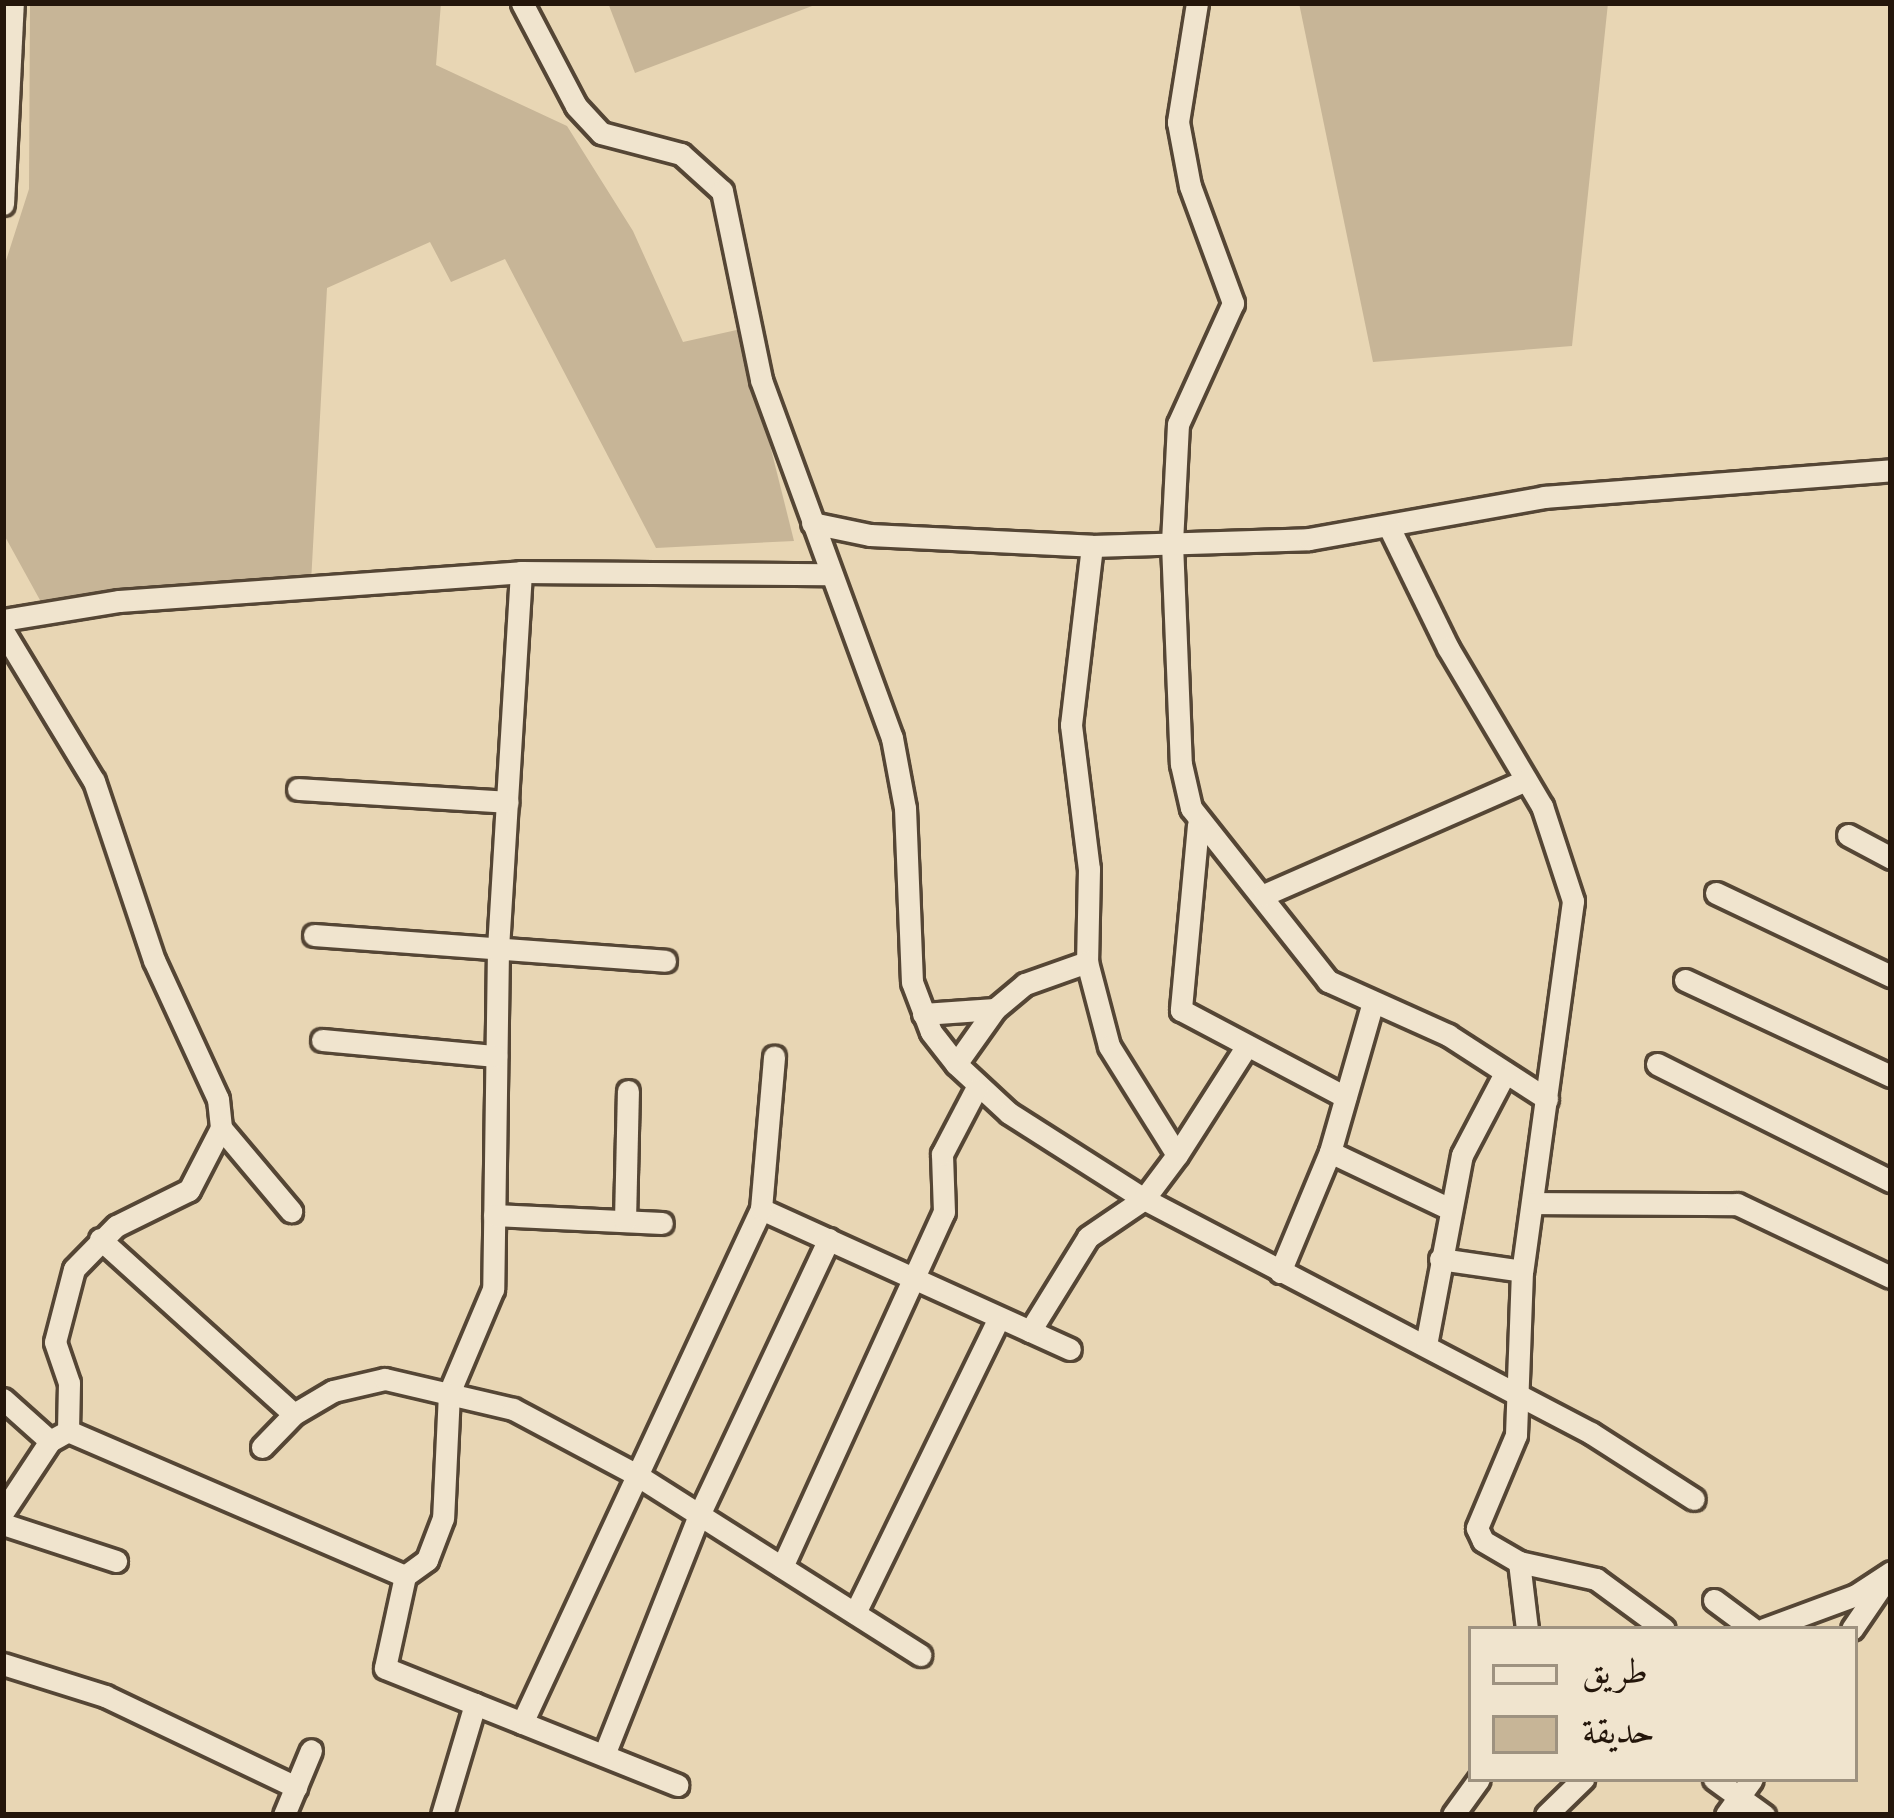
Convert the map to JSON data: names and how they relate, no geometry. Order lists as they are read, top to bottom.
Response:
{
  "legend": ["طريق", "حديقة"]
}
